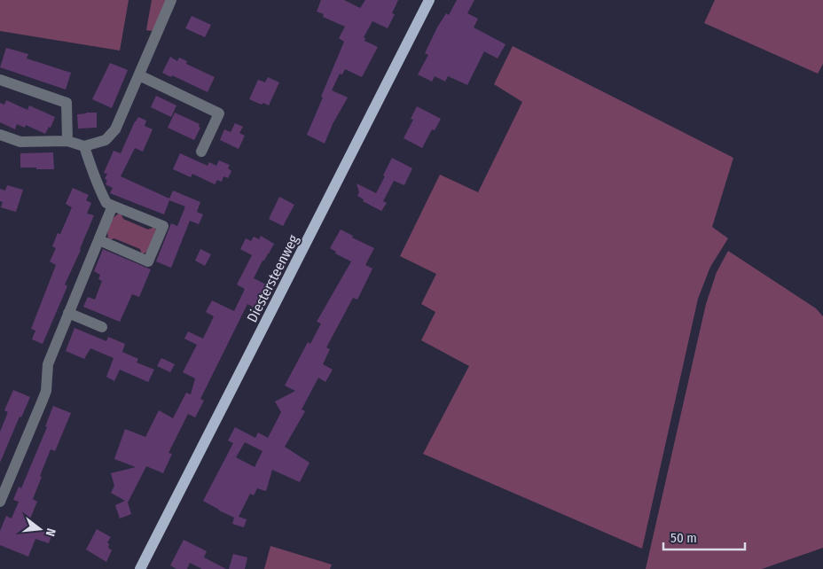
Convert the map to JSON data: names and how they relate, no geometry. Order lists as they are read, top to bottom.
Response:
{
  "streets": {
    "main road": ["Diestersteenweg"]
  },
  "scale_bar": "50 m",
  "north": "right"
}
